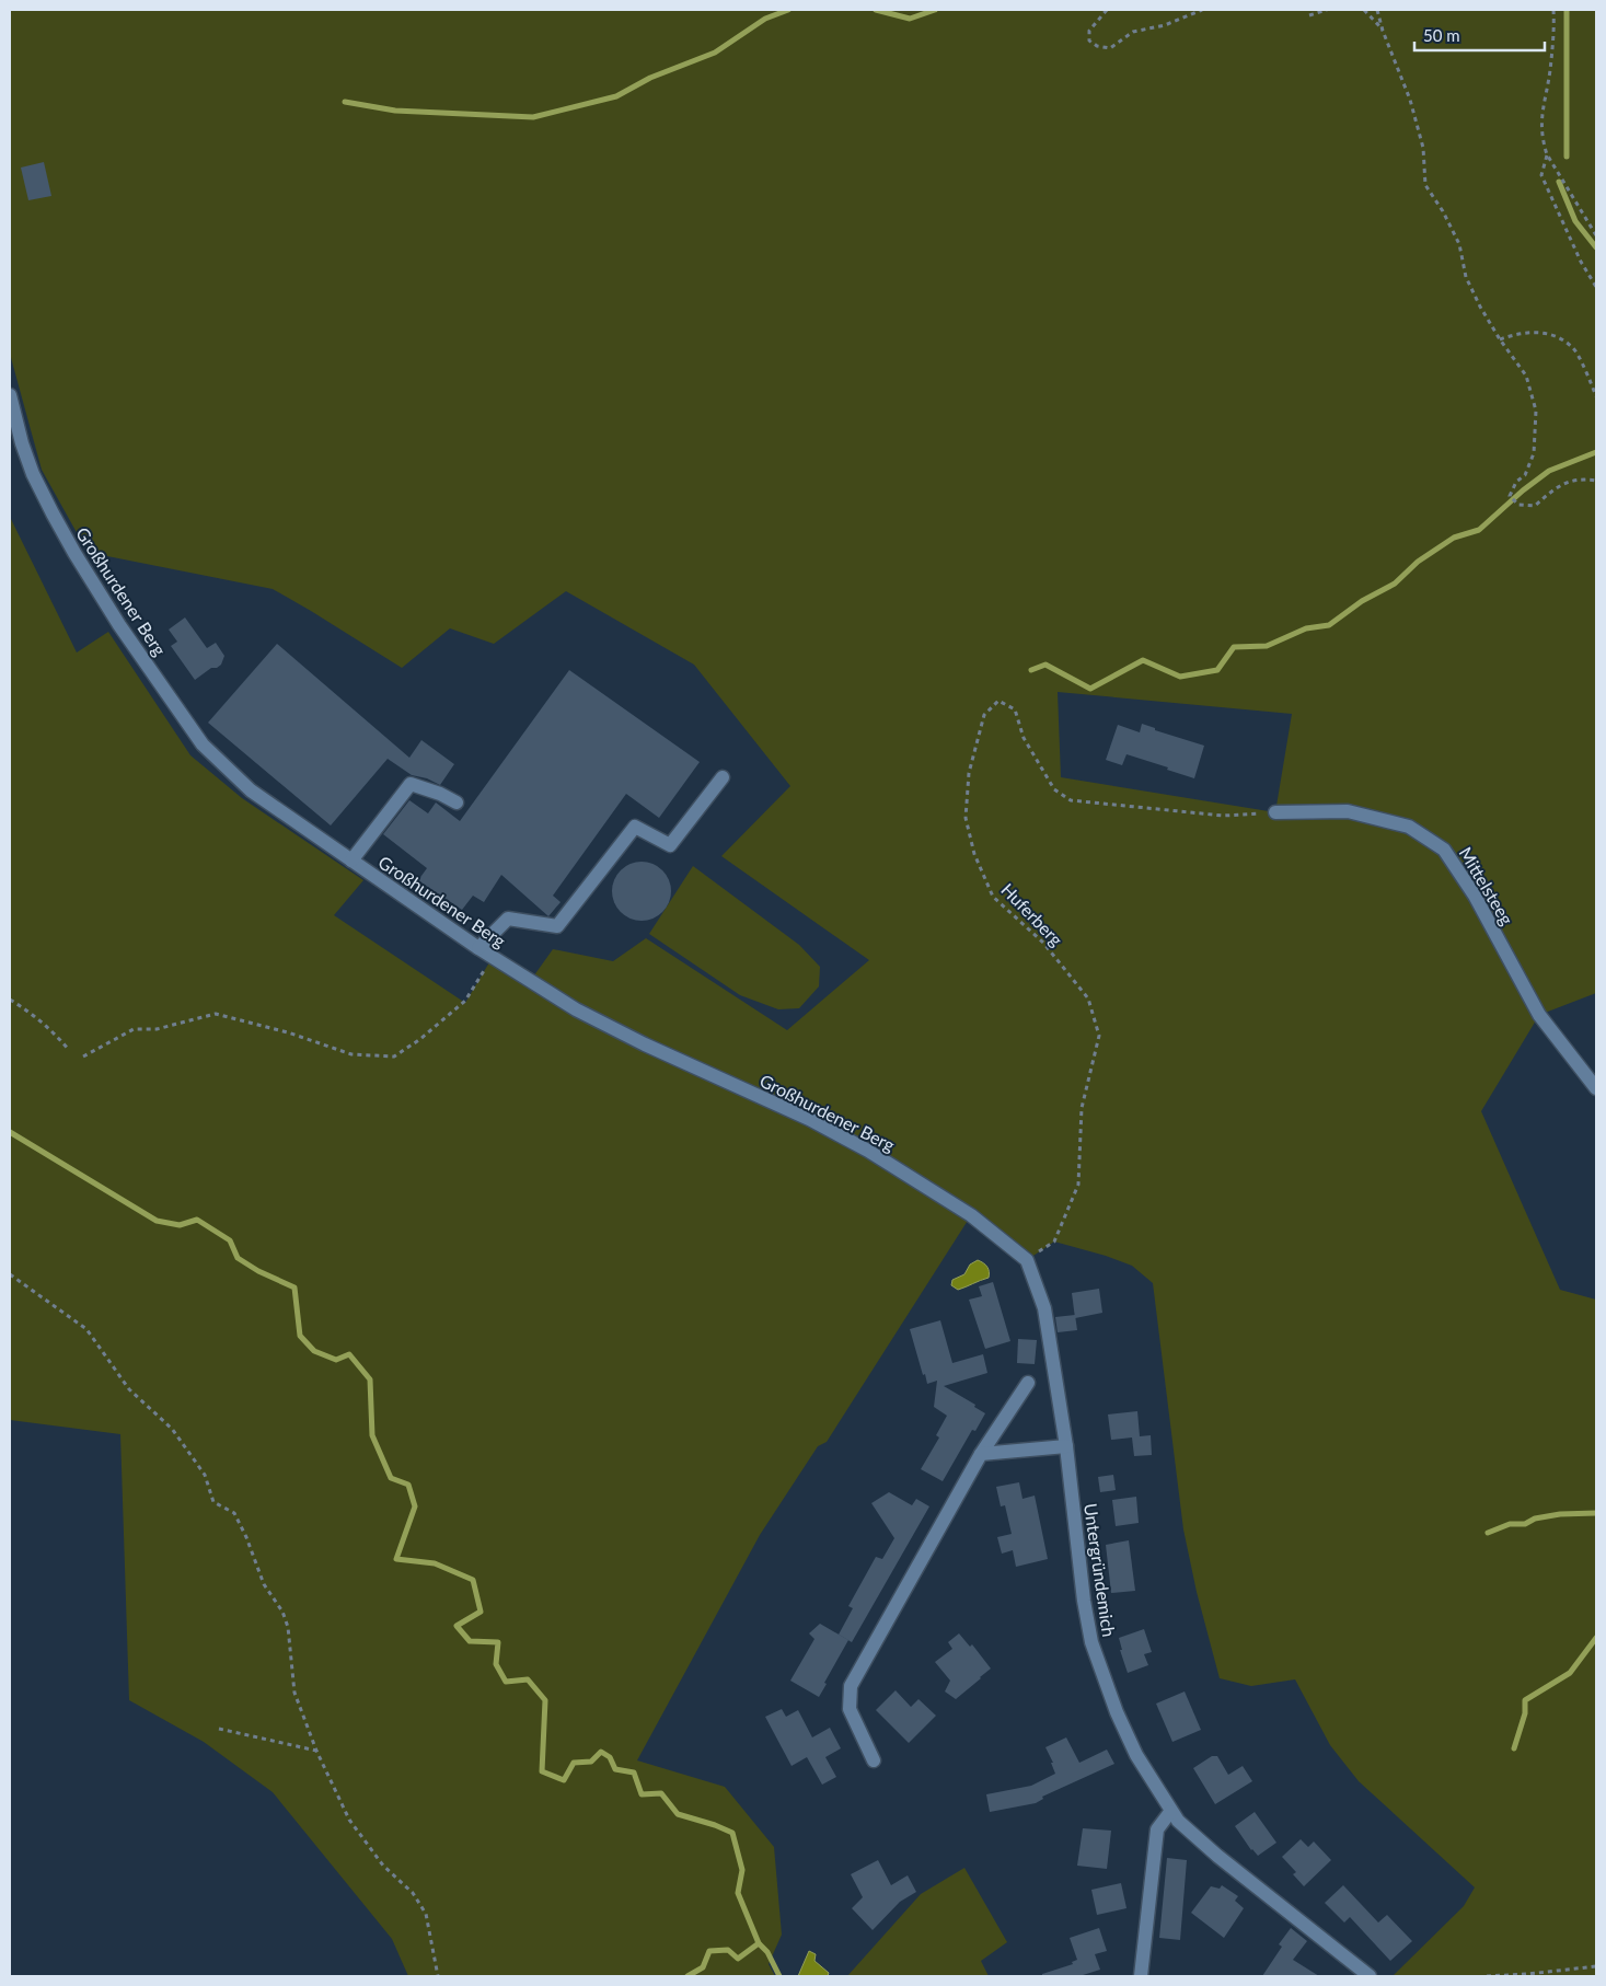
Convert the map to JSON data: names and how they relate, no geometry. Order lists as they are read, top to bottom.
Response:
{
  "streets": {
    "street": ["Großhurdener Berg", "Mittelsteeg", "Untergründemich"],
    "path": ["Huferberg"]
  },
  "crossings": [
    ["Großhurdener Berg", "Huferberg"],
    ["Großhurdener Berg", "Untergründemich"],
    ["Mittelsteeg", "Huferberg"],
    ["Huferberg", "Untergründemich"]
  ],
  "scale_bar": "50 m"
}
